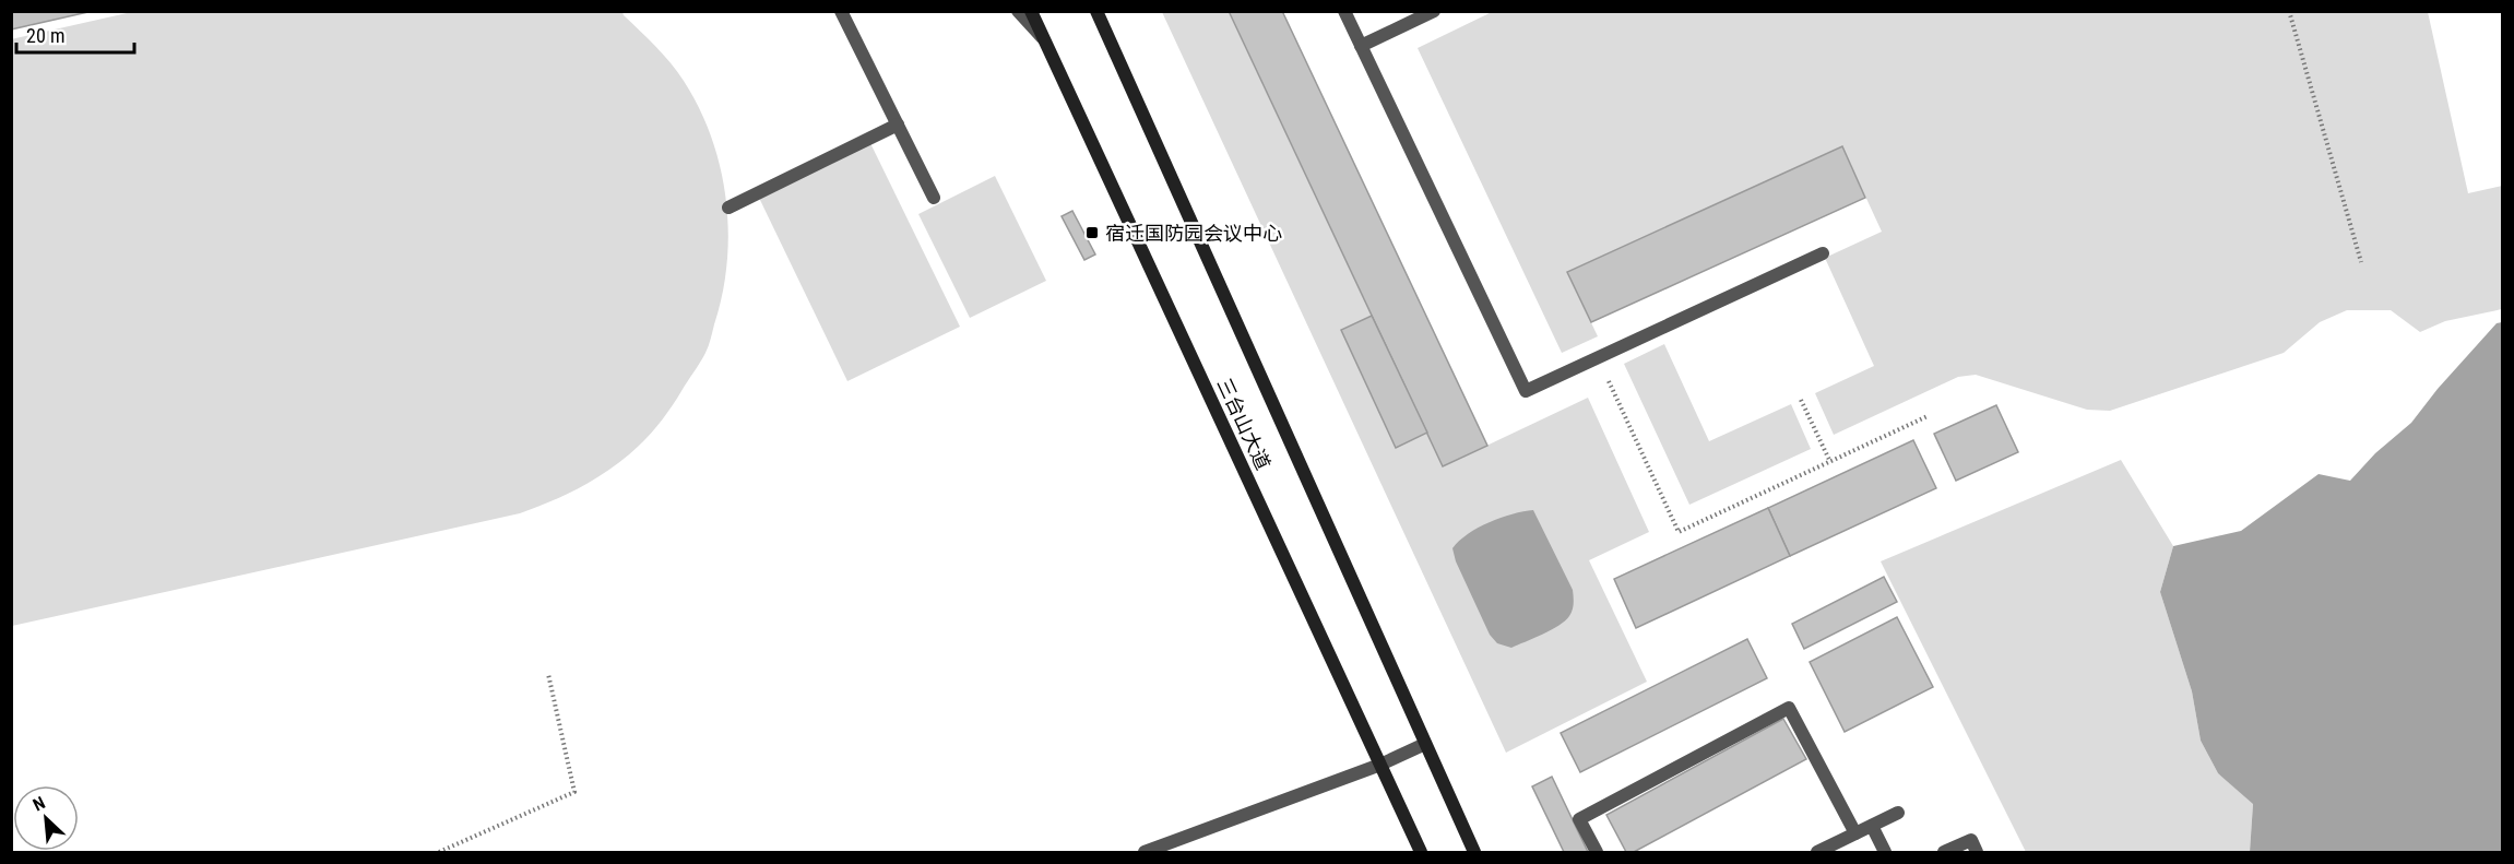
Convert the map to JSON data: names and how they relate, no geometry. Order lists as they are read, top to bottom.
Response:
{
  "streets": {
    "main road": ["三台山大道"]
  },
  "places": {
    "transit": ["宿迁国防园会议中心"]
  },
  "scale_bar": "20 m",
  "north": "top left"
}
